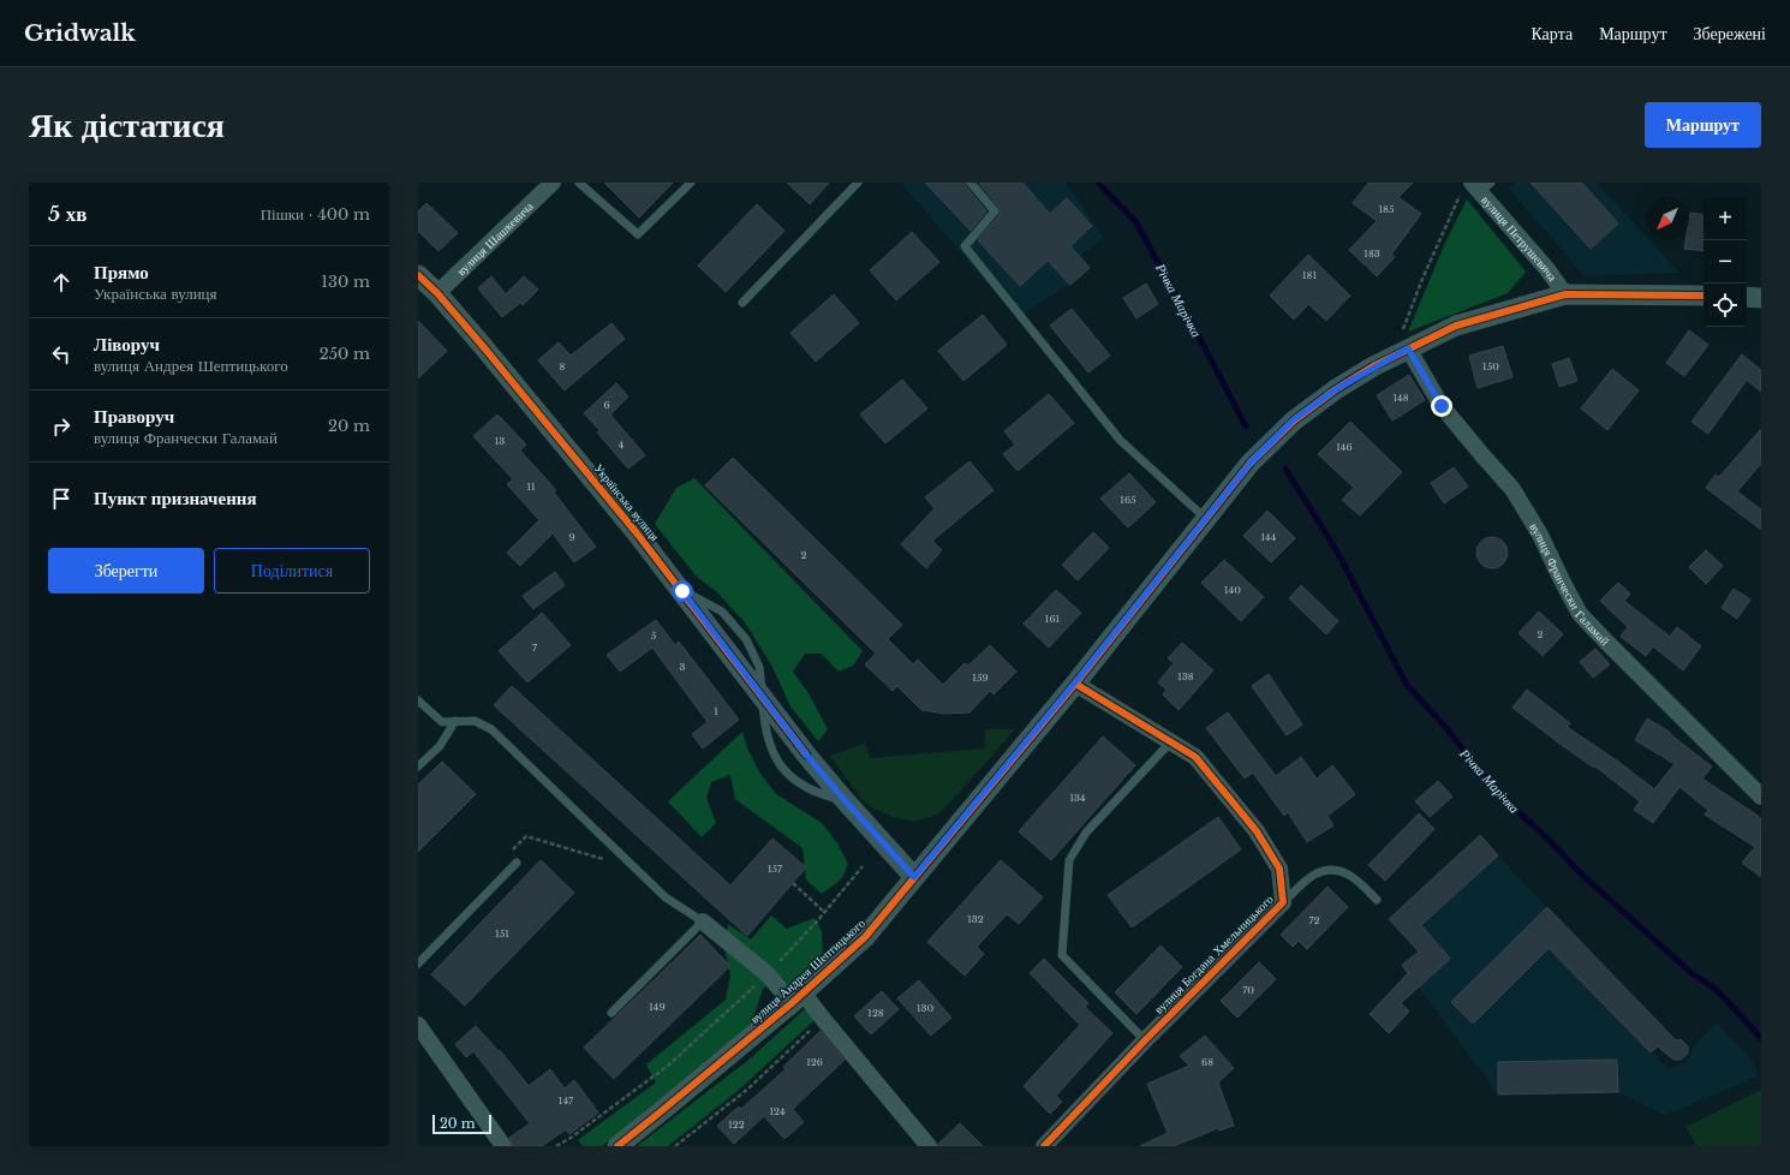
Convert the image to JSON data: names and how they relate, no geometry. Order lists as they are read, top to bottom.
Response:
{
  "streets": {
    "street": [
      "вулиця Петрушевича",
      "вулиця Шашкевича",
      "Українська вулиця",
      "вулиця Франчески Галамай",
      "вулиця Богдана Хмельницького",
      "вулиця Андрея Шептицького"
    ]
  },
  "crossings": [
    ["вулиця Петрушевича", "вулиця Андрея Шептицького"],
    ["вулиця Шашкевича", "Українська вулиця"],
    ["Українська вулиця", "вулиця Андрея Шептицького"],
    ["вулиця Франчески Галамай", "вулиця Андрея Шептицького"],
    ["вулиця Богдана Хмельницького", "вулиця Андрея Шептицького"]
  ],
  "water": ["Річка Марічка"],
  "house_numbers": [
    "185",
    "183",
    "181",
    "8",
    "150",
    "148",
    "6",
    "13",
    "4",
    "146",
    "11",
    "165",
    "9",
    "144",
    "2",
    "140",
    "161",
    "2",
    "5",
    "7",
    "3",
    "138",
    "159",
    "1",
    "134",
    "157",
    "132",
    "72",
    "151",
    "70",
    "149",
    "130",
    "128",
    "126",
    "68",
    "147",
    "124",
    "122"
  ],
  "scale_bar": "20 m",
  "north": "bottom left",
  "page": {
    "header": "Gridwalk",
    "nav": ["Карта", "Маршрут", "Збережені"],
    "buttons": [
      "Маршрут",
      ["Зберегти", "Поділитися"]
    ],
    "title": "Як дістатися",
    "heading": ["5 хв", "Пішки · 400 m"],
    "map_buttons": ["+", "−"],
    "list": [
      ["Прямо", "Українська вулиця", "130 m"],
      ["Ліворуч", "вулиця Андрея Шептицького", "250 m"],
      ["Праворуч", "вулиця Франчески Галамай", "20 m"],
      "Пункт призначення"
    ],
    "scale": "20 m"
  }
}
